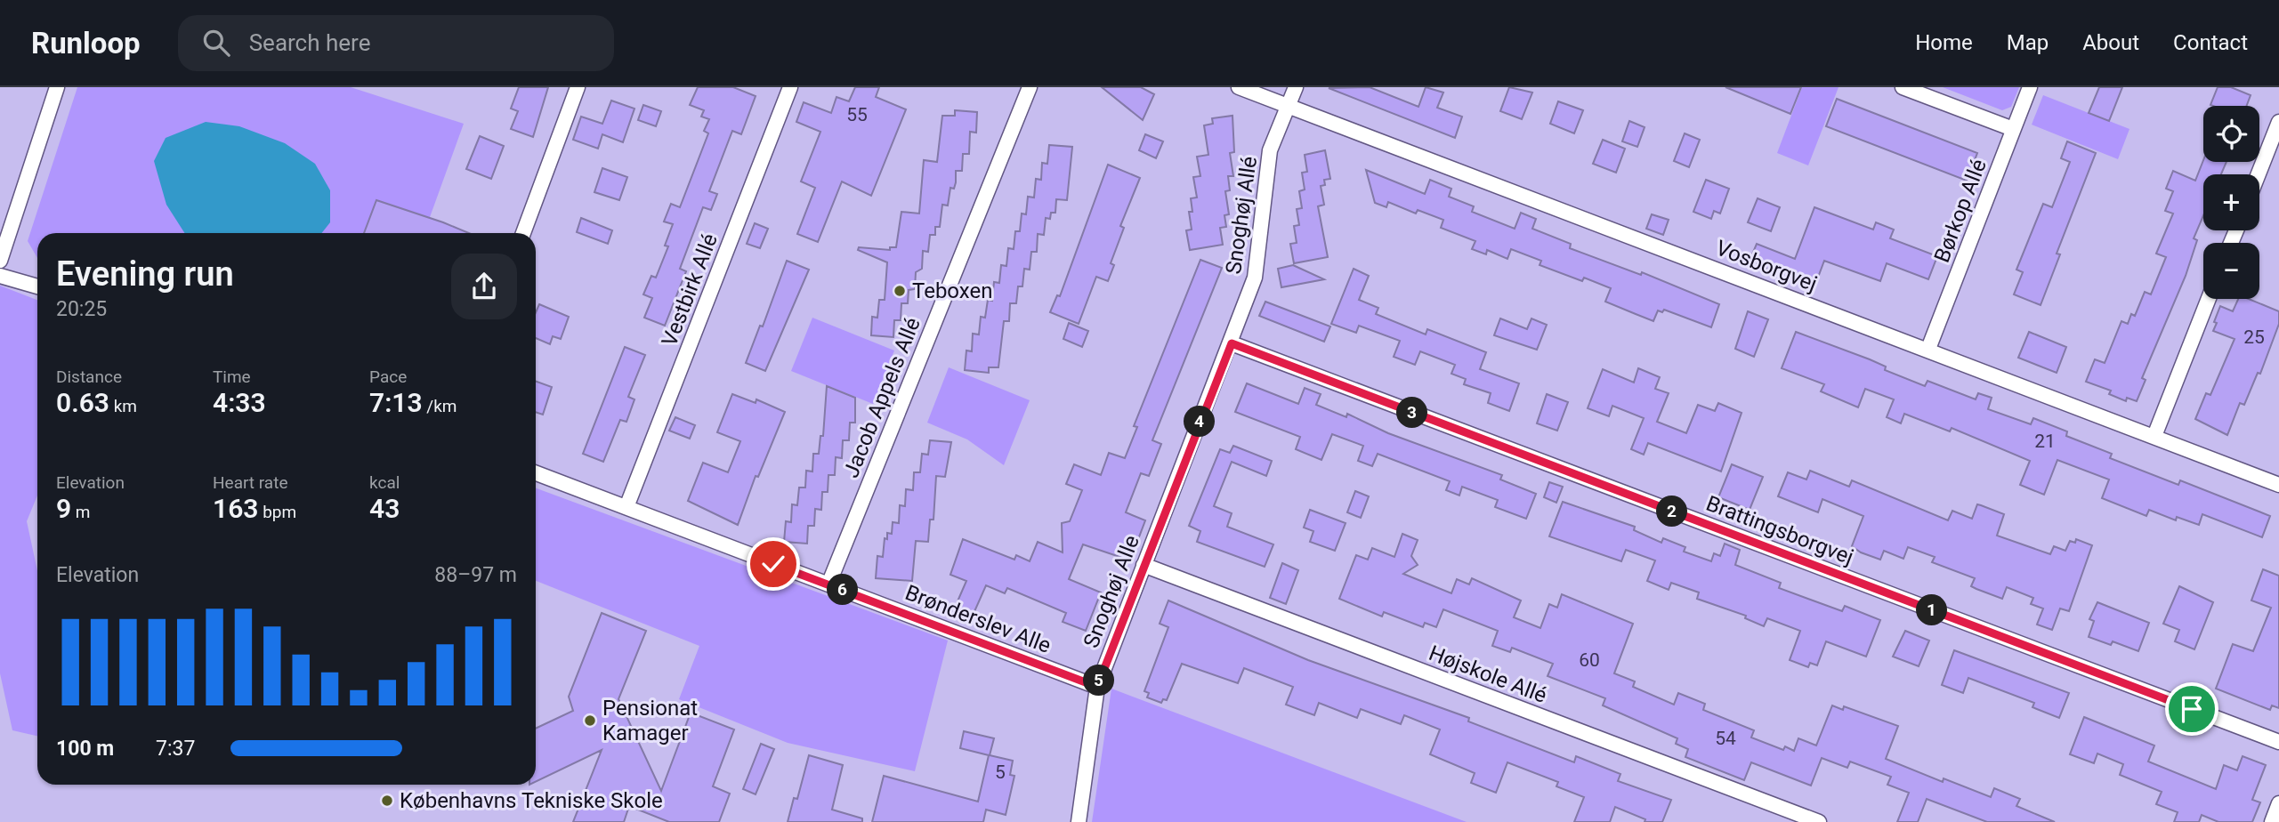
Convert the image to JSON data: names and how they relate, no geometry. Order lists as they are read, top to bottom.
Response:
{
  "streets": {
    "street": [
      "Børkop Allé",
      "Snoghøj Allé",
      "Vosborgvej",
      "Vestbirk Allé",
      "Jacob Appels Allé",
      "Brattingsborgvej",
      "Snoghøj Alle",
      "Brønderslev Alle",
      "Højskole Allé"
    ]
  },
  "crossings": [
    ["Børkop Allé", "Vosborgvej"],
    ["Snoghøj Allé", "Vosborgvej"],
    ["Snoghøj Allé", "Brattingsborgvej"],
    ["Snoghøj Allé", "Snoghøj Alle"],
    ["Vestbirk Allé", "Brønderslev Alle"],
    ["Jacob Appels Allé", "Brønderslev Alle"],
    ["Snoghøj Alle", "Brønderslev Alle"],
    ["Snoghøj Alle", "Højskole Allé"]
  ],
  "places": ["Teboxen", "Pensionat Kamager", "Københavns Tekniske Skole"],
  "house_numbers": [
    "55",
    "25",
    "21",
    "60",
    "54",
    "5"
  ],
  "page": {
    "header": "Runloop",
    "search": "Search here",
    "nav": [
      "Home",
      "Map",
      "About",
      "Contact"
    ],
    "map_buttons": ["+", "−"],
    "heading": ["Evening run", "20:25"],
    "stats": [
      ["Distance", "0.63 km"],
      ["Time", "4:33"],
      ["Pace", "7:13 /km"],
      ["Elevation", "9 m"],
      ["Heart rate", "163 bpm"],
      ["kcal", "43"]
    ],
    "pins": [
      "3",
      "4",
      "2",
      "6",
      "1",
      "5"
    ],
    "chart": ["Elevation", "88–97 m"],
    "list": [
      {
        "name": "100 m",
        "note": "7:37"
      }
    ]
  }
}
